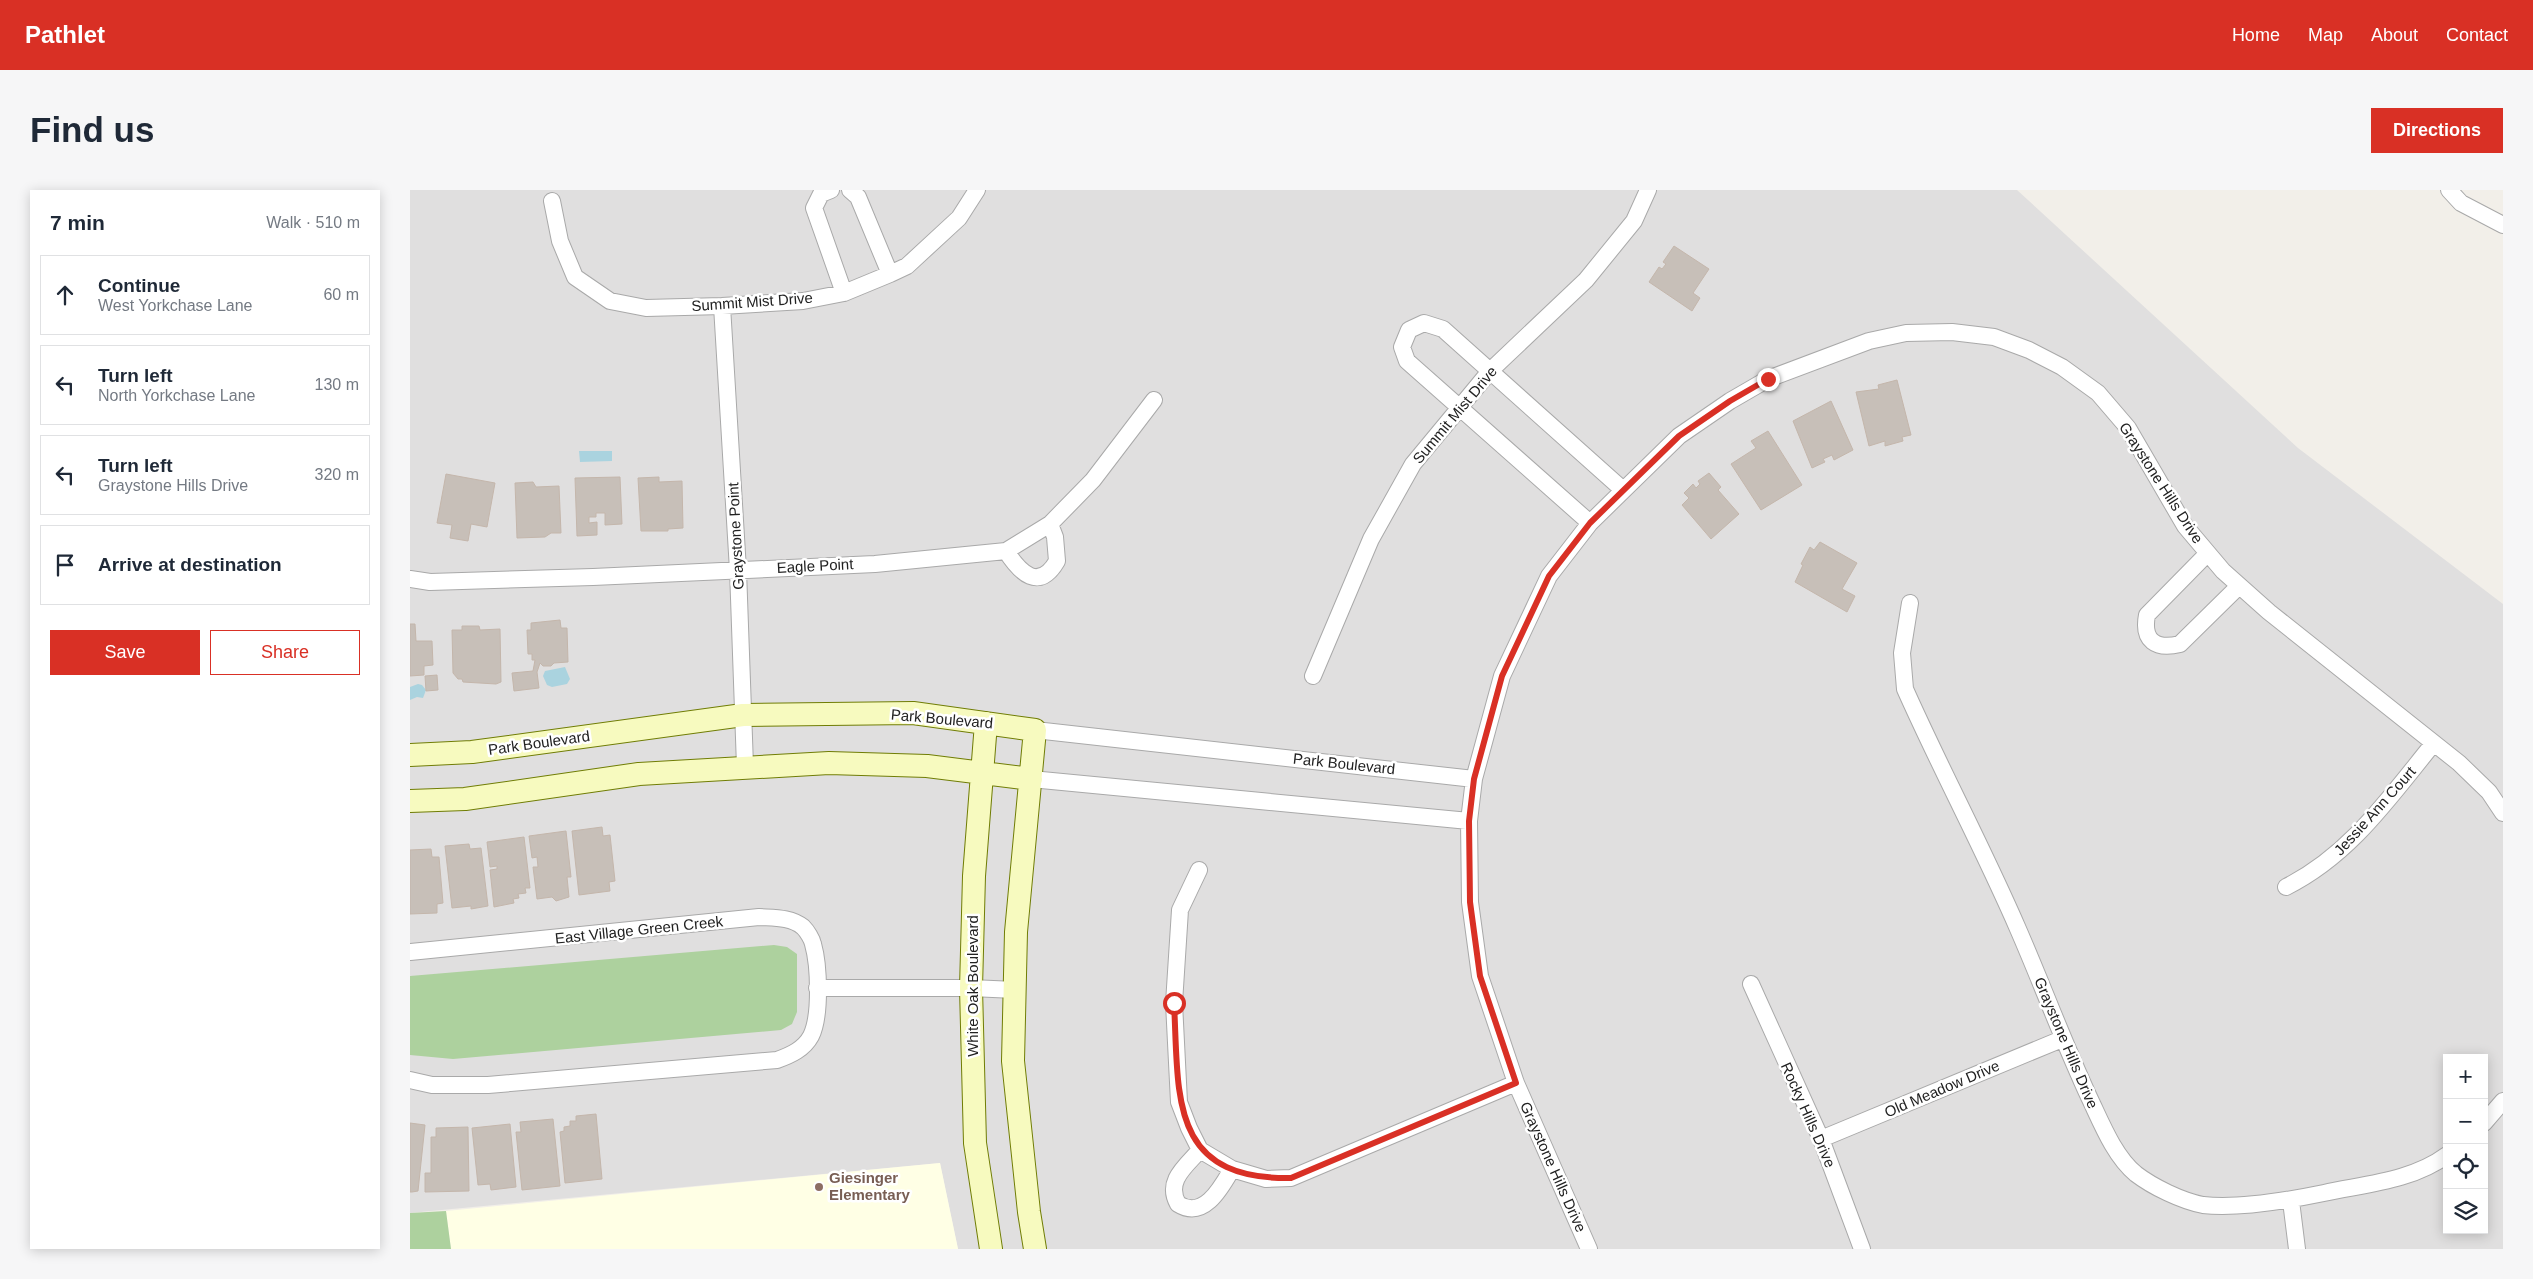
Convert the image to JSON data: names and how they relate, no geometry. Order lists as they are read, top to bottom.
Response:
{
  "streets": {
    "street": [
      "Summit Mist Drive",
      "Graystone Hills Drive",
      "Graystone Point",
      "Eagle Point",
      "Park Boulevard",
      "Jessie Ann Court",
      "East Village Green Creek",
      "White Oak Boulevard",
      "Old Meadow Drive",
      "Rocky Hills Drive"
    ]
  },
  "crossings": [
    ["Summit Mist Drive", "Graystone Point"],
    ["Graystone Hills Drive", "Park Boulevard"],
    ["Graystone Hills Drive", "Jessie Ann Court"],
    ["Graystone Hills Drive", "Old Meadow Drive"],
    ["Graystone Point", "Eagle Point"],
    ["Graystone Point", "Park Boulevard"],
    ["Park Boulevard", "White Oak Boulevard"],
    ["Old Meadow Drive", "Rocky Hills Drive"]
  ],
  "places": ["Giesinger Elementary"],
  "page": {
    "header": "Pathlet",
    "nav": [
      "Home",
      "Map",
      "About",
      "Contact"
    ],
    "buttons": [
      "Directions",
      ["Save", "Share"]
    ],
    "title": "Find us",
    "heading": ["7 min", "Walk · 510 m"],
    "list": [
      ["Continue", "West Yorkchase Lane", "60 m"],
      ["Turn left", "North Yorkchase Lane", "130 m"],
      ["Turn left", "Graystone Hills Drive", "320 m"],
      "Arrive at destination"
    ],
    "map_buttons": ["+", "−"]
  }
}
